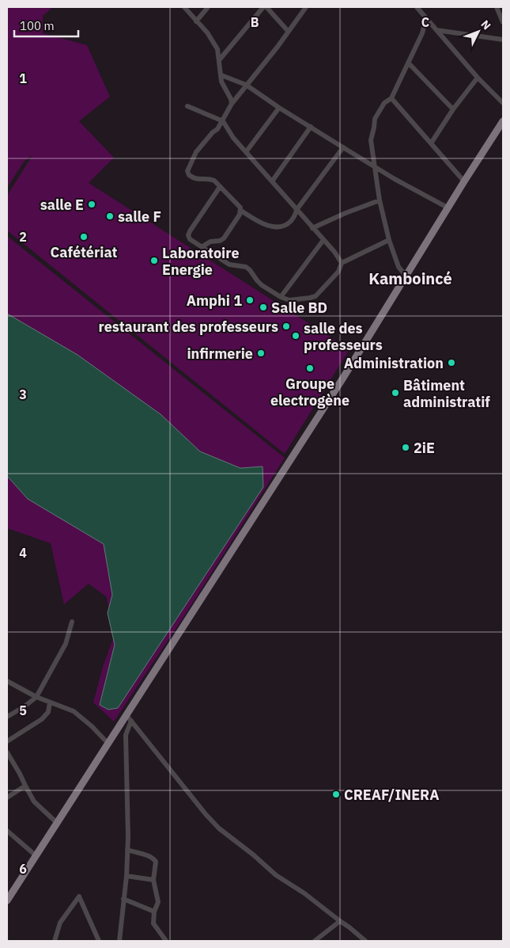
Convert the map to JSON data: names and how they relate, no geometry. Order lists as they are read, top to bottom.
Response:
{
  "districts": ["Kamboincé"],
  "places": [
    "salle E",
    "salle F",
    "Cafétériat",
    "Laboratoire Energie",
    "Amphi 1",
    "Salle BD",
    "restaurant des professeurs",
    "salle des professeurs",
    "infirmerie",
    "Administration",
    "Groupe electrogène",
    "Bâtiment administratif",
    "2iE",
    "CREAF/INERA"
  ],
  "scale_bar": "100 m",
  "north": "top right",
  "grid": {
    "columns": ["B", "C"],
    "rows": [
      "1",
      "2",
      "3",
      "4",
      "5",
      "6"
    ]
  }
}
